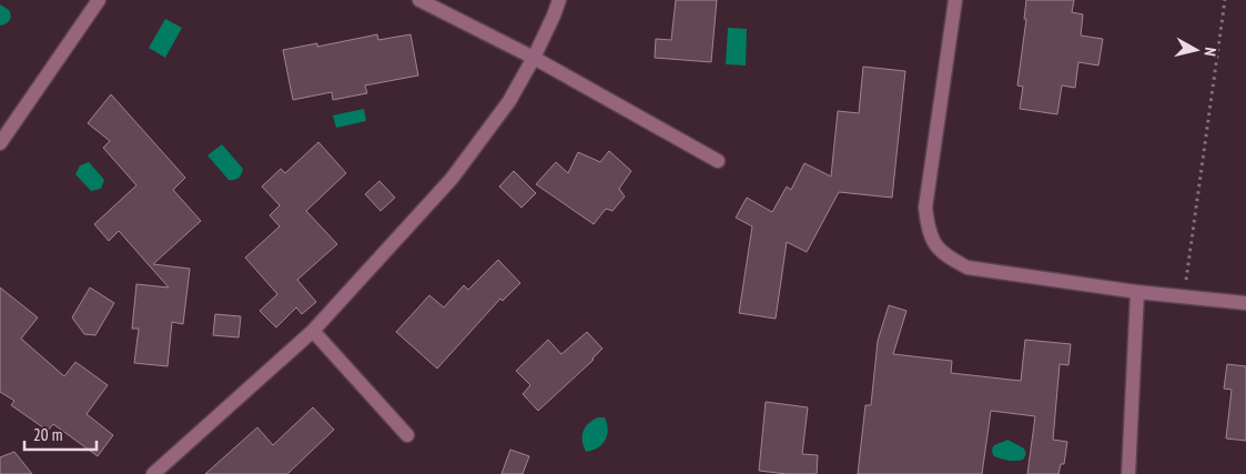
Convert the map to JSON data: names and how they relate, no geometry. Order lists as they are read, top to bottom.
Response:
{
  "scale_bar": "20 m",
  "north": "right"
}
